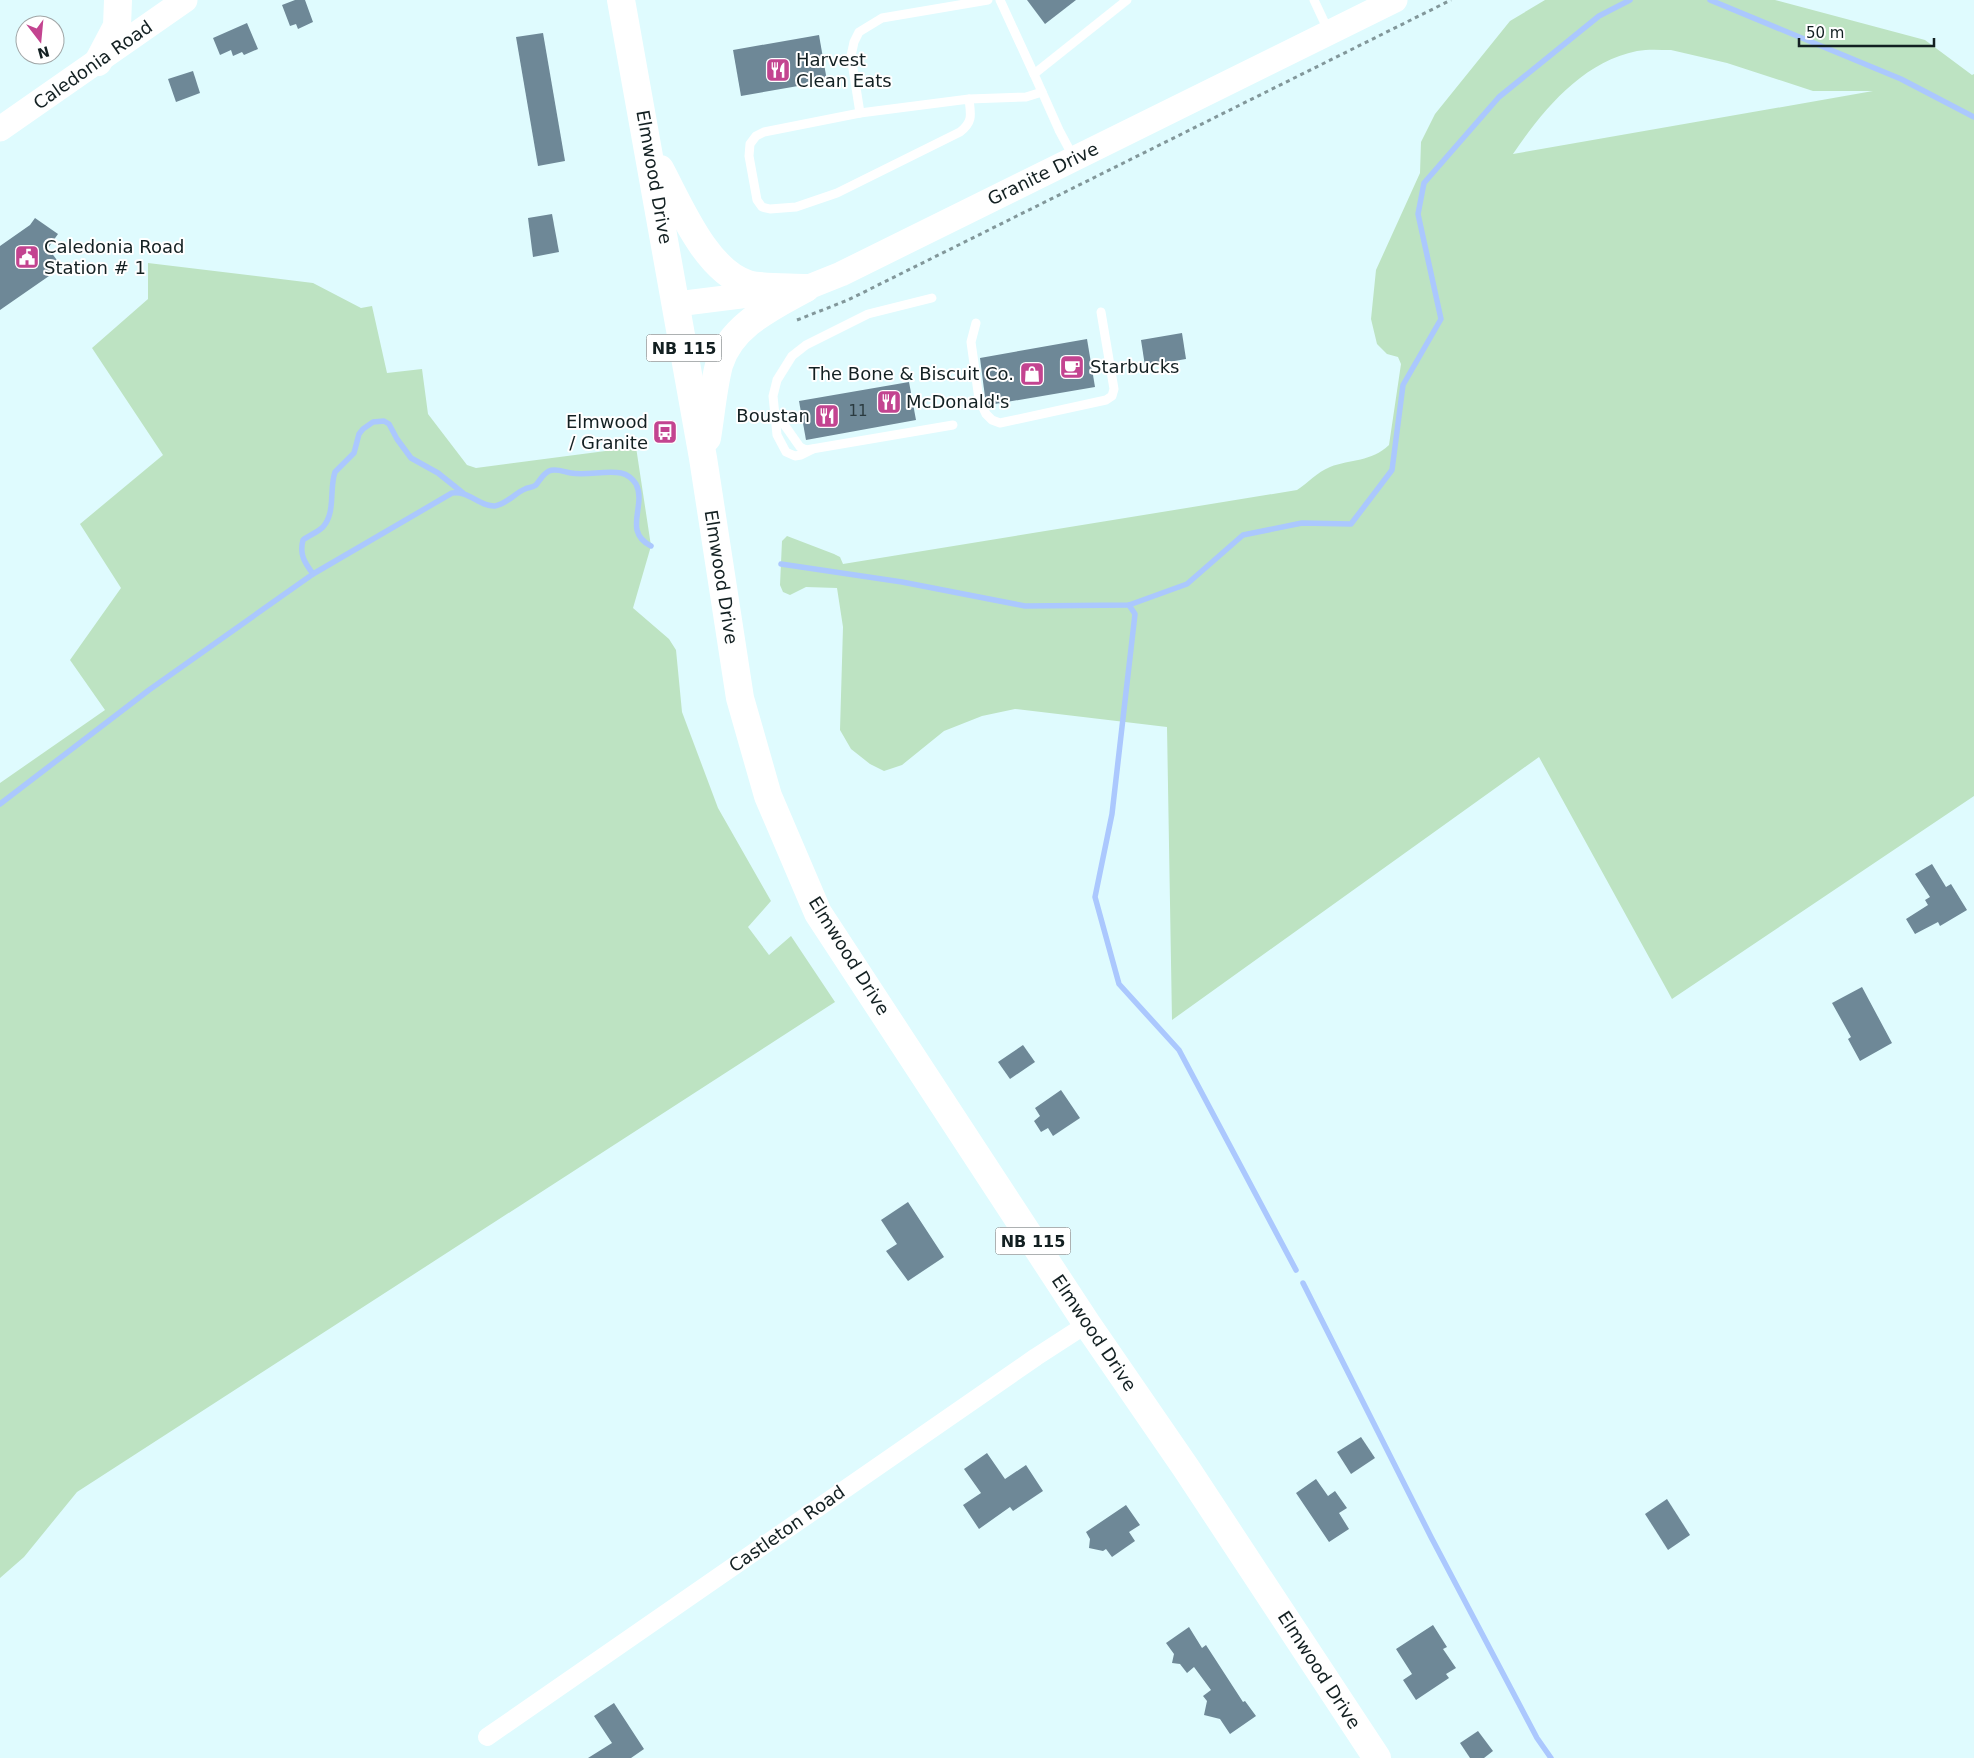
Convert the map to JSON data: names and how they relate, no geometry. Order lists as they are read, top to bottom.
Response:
{
  "streets": {
    "main road": ["Elmwood Drive", "NB 115"],
    "street": ["Caledonia Road", "Granite Drive", "Castleton Road"]
  },
  "crossings": [
    ["Granite Drive", "Elmwood Drive"],
    ["Elmwood Drive", "Castleton Road"]
  ],
  "places": {
    "restaurant": ["Harvest Clean Eats", "McDonald's", "Boustan"],
    "public building": ["Caledonia Road Station # 1"],
    "cafe": ["Starbucks"],
    "shop": ["The Bone & Biscuit Co."],
    "bus stop": ["Elmwood / Granite"]
  },
  "house_numbers": ["11"],
  "scale_bar": "50 m",
  "north": "bottom"
}
